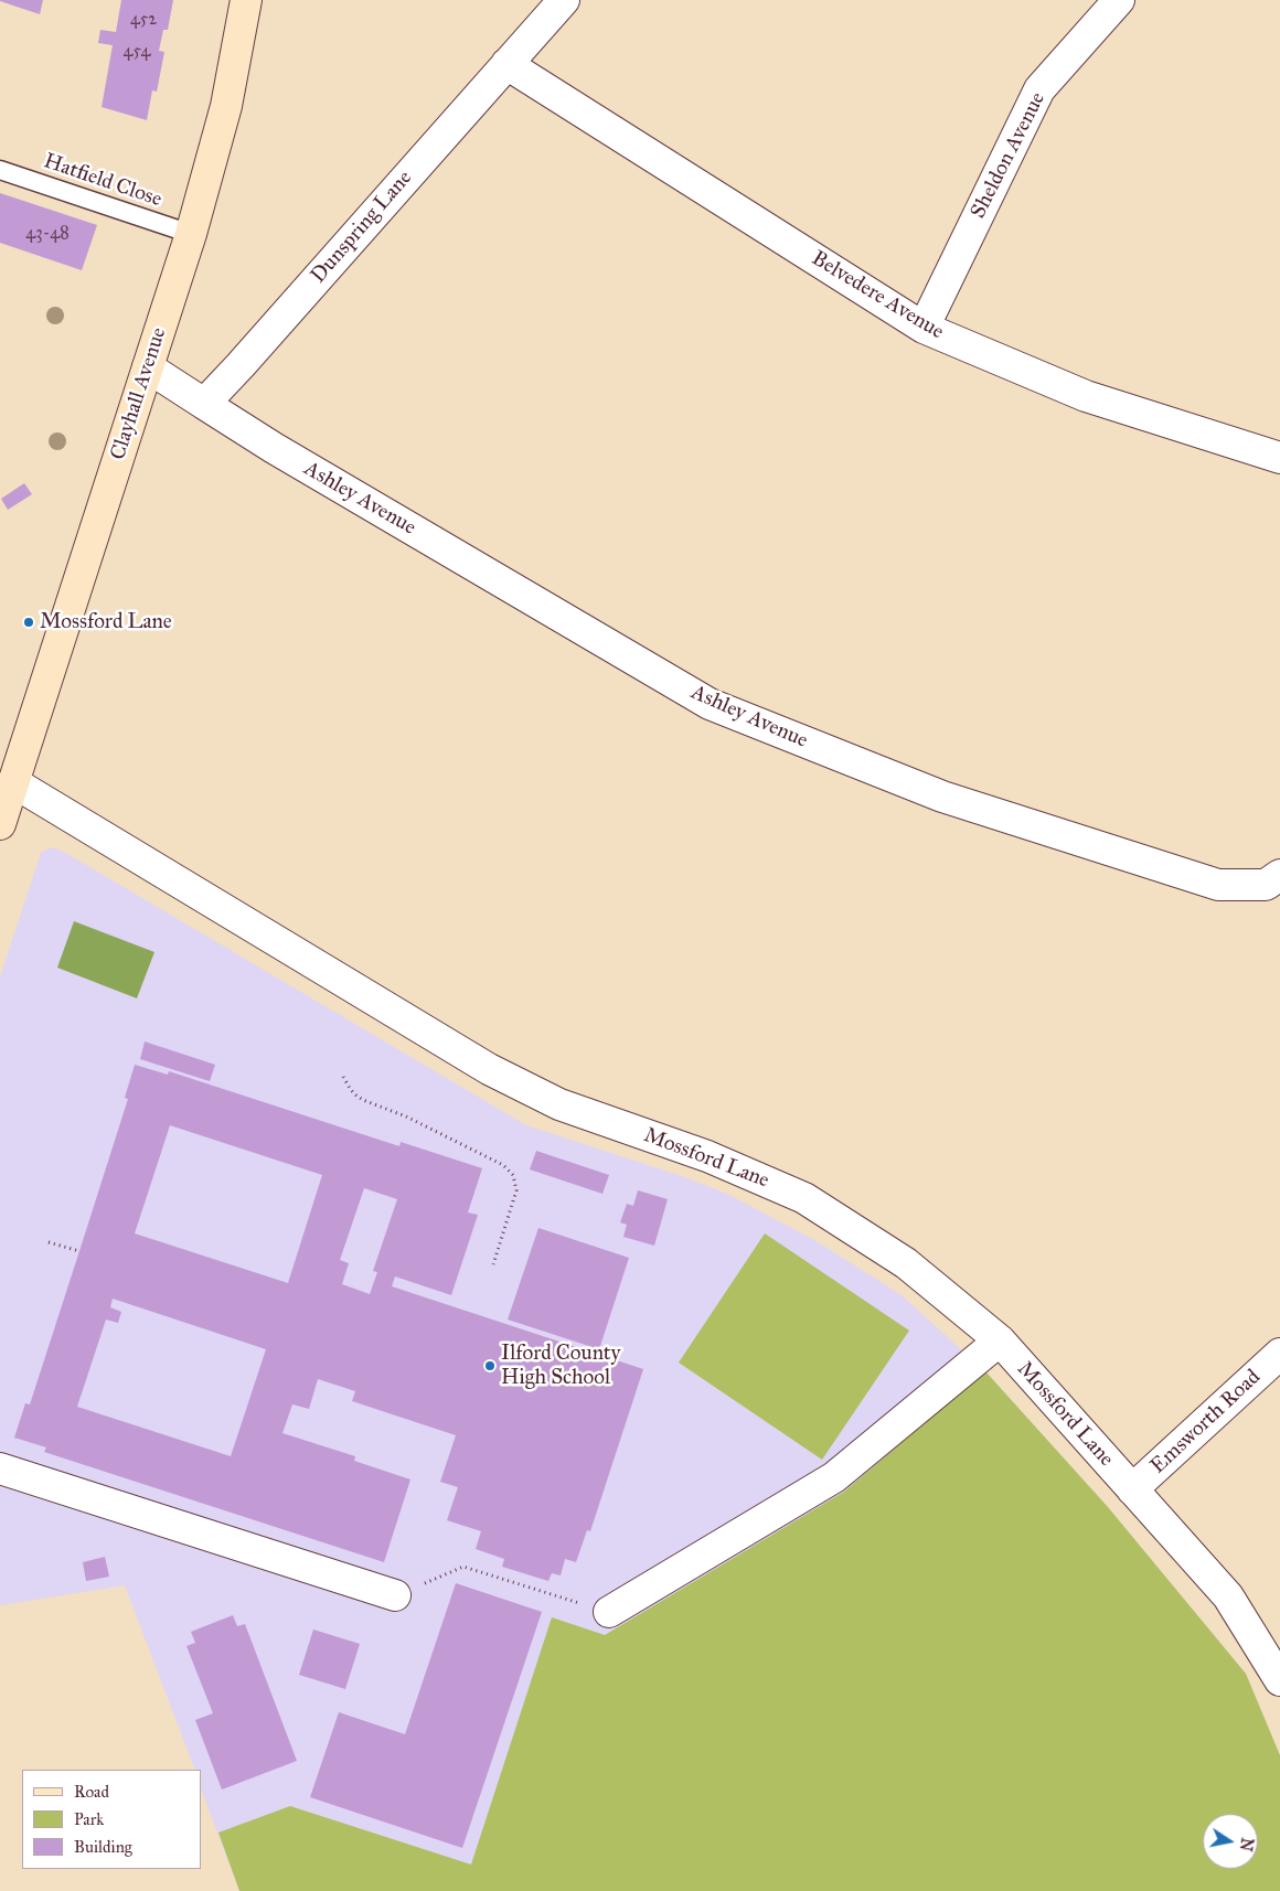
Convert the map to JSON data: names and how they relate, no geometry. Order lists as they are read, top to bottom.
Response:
{
  "streets": {
    "street": [
      "Sheldon Avenue",
      "Dunspring Lane",
      "Belvedere Avenue",
      "Clayhall Avenue",
      "Ashley Avenue",
      "Mossford Lane",
      "Emsworth Road"
    ],
    "lane": ["Hatfield Close"]
  },
  "crossings": [
    ["Sheldon Avenue", "Belvedere Avenue"],
    ["Hatfield Close", "Clayhall Avenue"],
    ["Dunspring Lane", "Belvedere Avenue"],
    ["Dunspring Lane", "Ashley Avenue"],
    ["Clayhall Avenue", "Mossford Lane"],
    ["Mossford Lane", "Emsworth Road"]
  ],
  "places": ["Mossford Lane", "Ilford County High School"],
  "house_numbers": ["452", "454", "43-48"],
  "legend": ["Road", "Park", "Building"],
  "north": "right"
}
